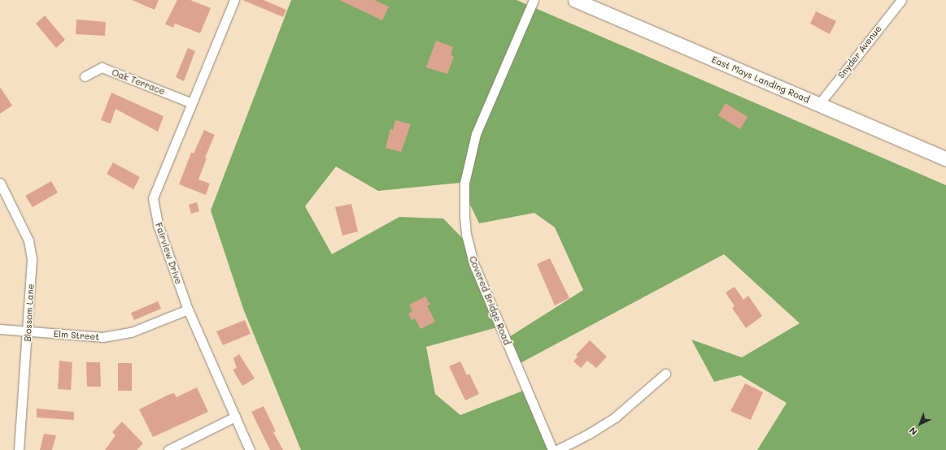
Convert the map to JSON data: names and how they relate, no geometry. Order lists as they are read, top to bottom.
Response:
{
  "streets": {
    "main road": ["East Mays Landing Road"],
    "street": [
      "Snyder Avenue",
      "Oak Terrace",
      "Fairview Drive",
      "Covered Bridge Road",
      "Blossom Lane",
      "Elm Street"
    ]
  },
  "crossings": [
    ["Snyder Avenue", "East Mays Landing Road"],
    ["Oak Terrace", "Fairview Drive"],
    ["Fairview Drive", "Elm Street"],
    ["Blossom Lane", "Elm Street"]
  ],
  "north": "bottom left"
}
